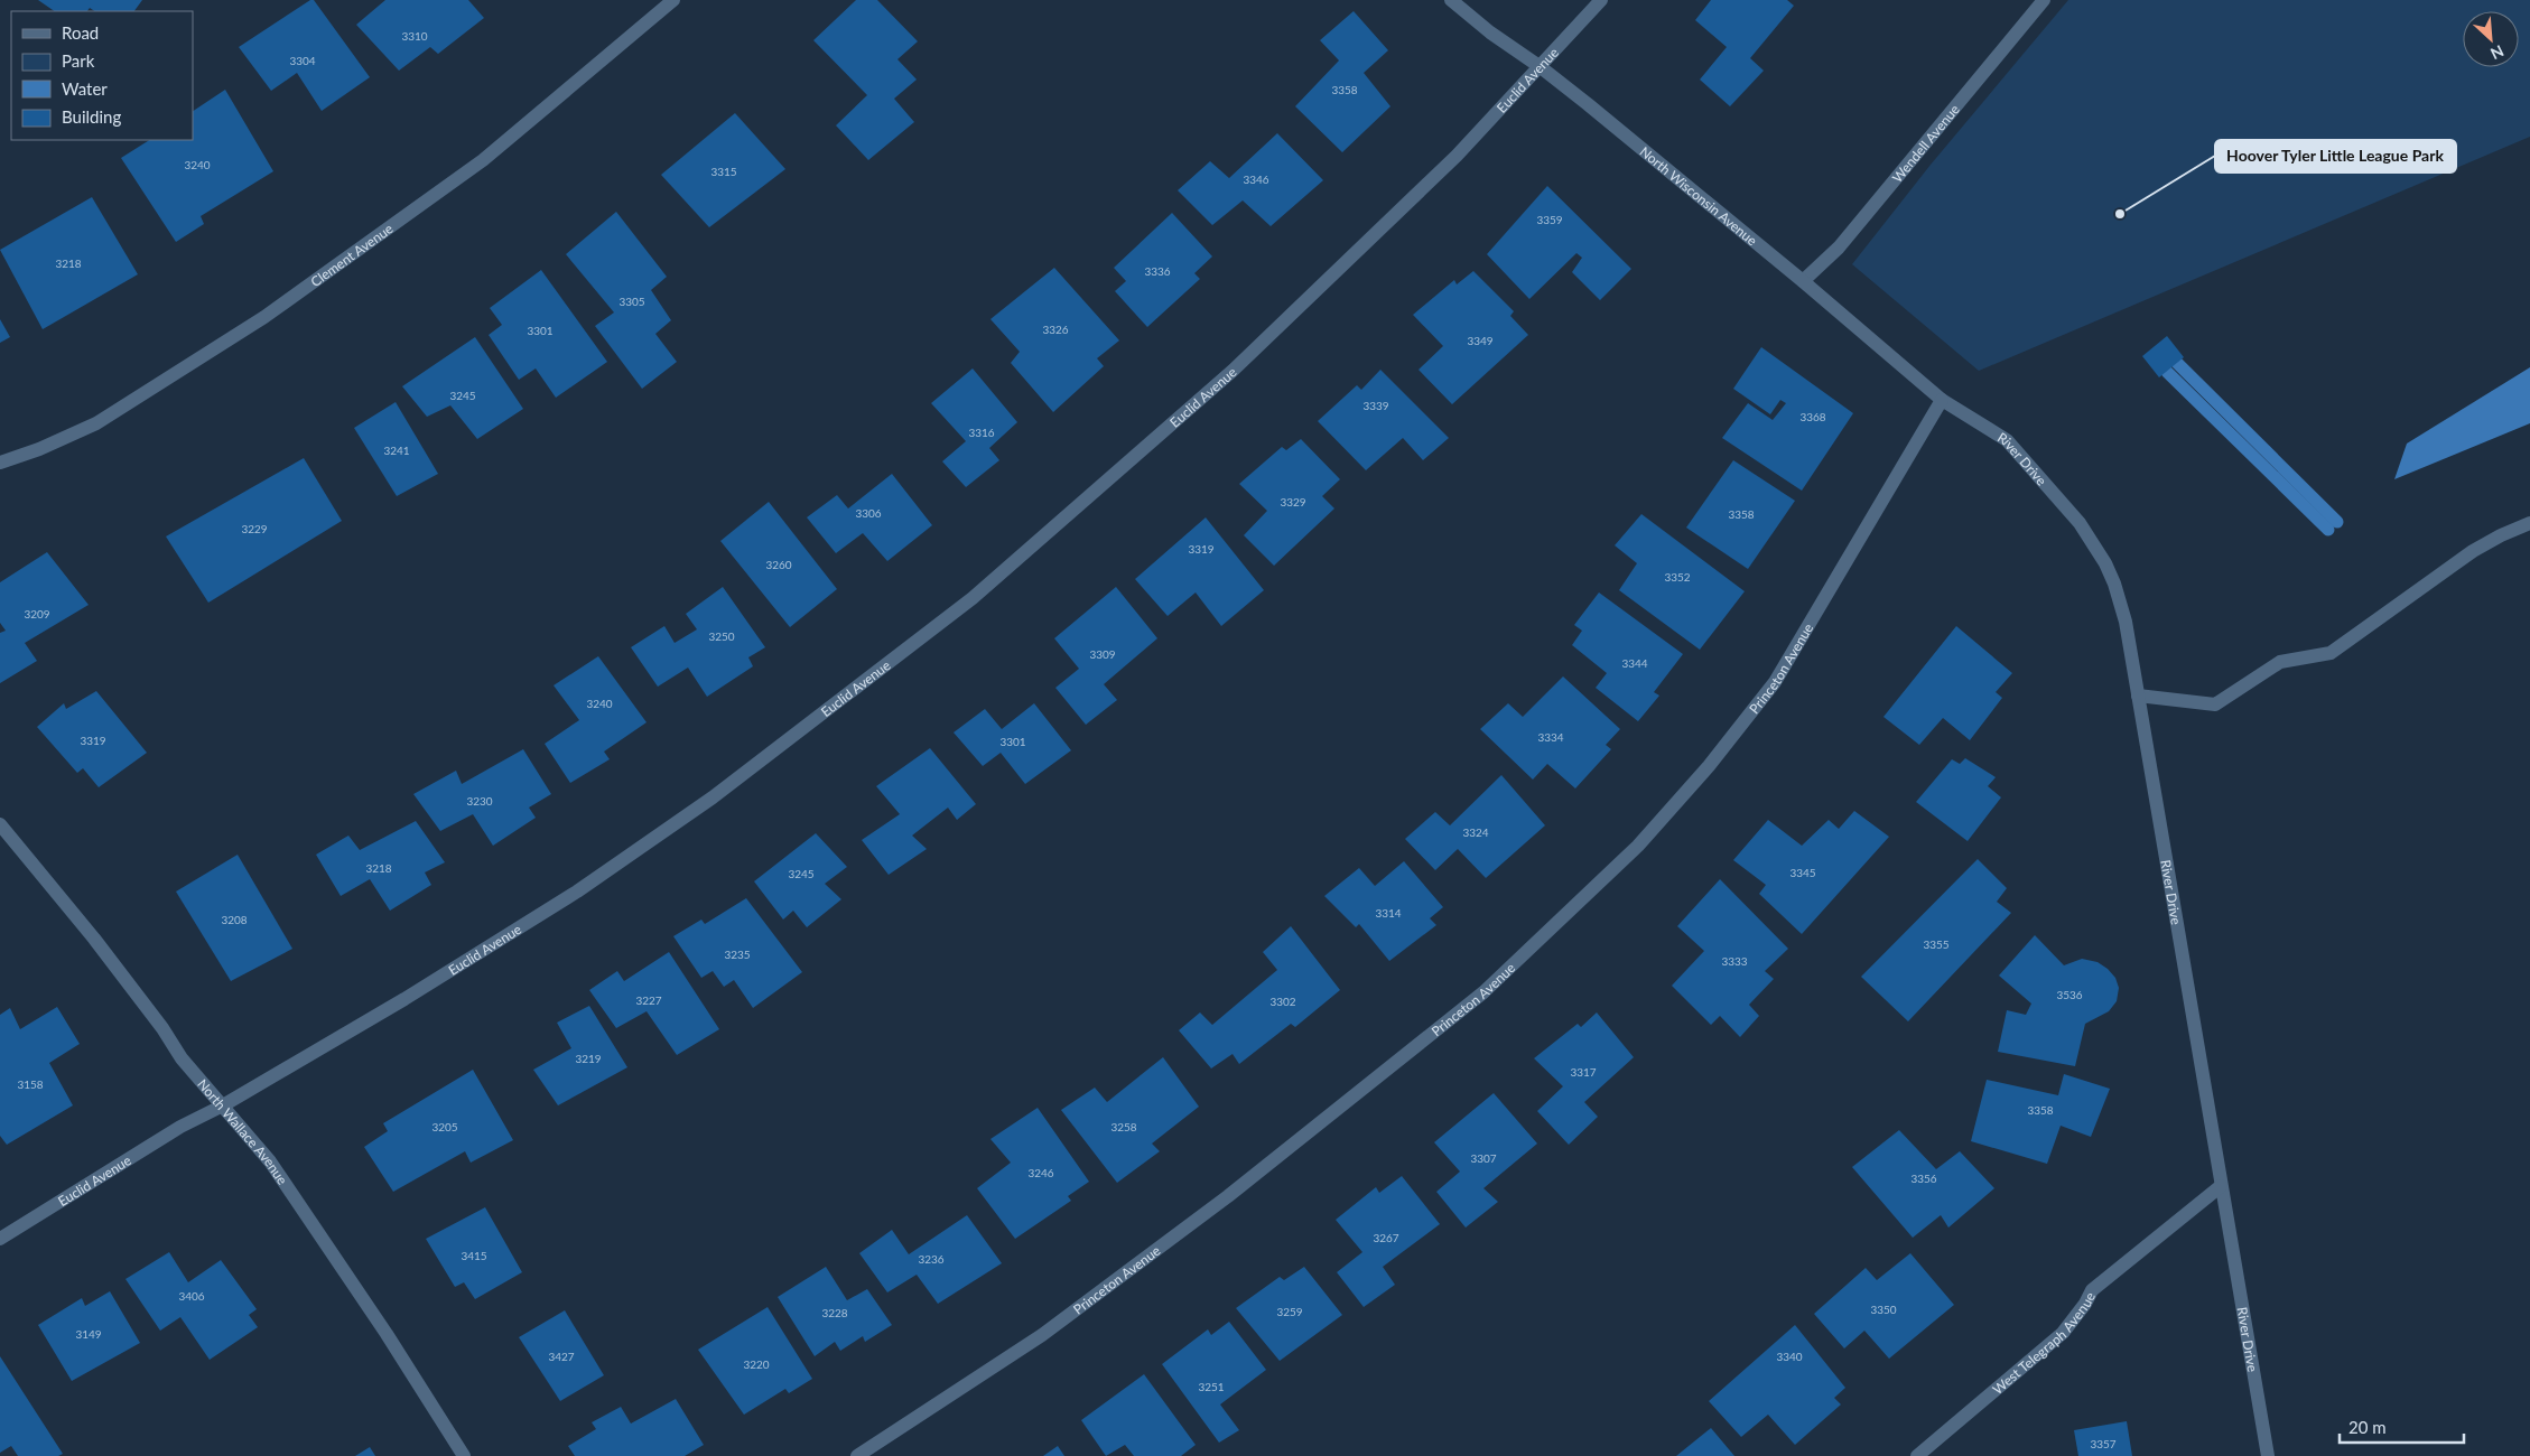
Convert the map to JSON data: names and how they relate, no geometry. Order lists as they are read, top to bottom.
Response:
{
  "streets": {
    "street": [
      "Euclid Avenue",
      "Wendell Avenue",
      "North Wisconsin Avenue",
      "Clement Avenue",
      "River Drive",
      "Princeton Avenue",
      "North Wallace Avenue",
      "West Telegraph Avenue"
    ]
  },
  "crossings": [
    ["Euclid Avenue", "North Wisconsin Avenue"],
    ["Euclid Avenue", "North Wallace Avenue"],
    ["Wendell Avenue", "North Wisconsin Avenue"],
    ["North Wisconsin Avenue", "River Drive"],
    ["North Wisconsin Avenue", "Princeton Avenue"],
    ["River Drive", "Princeton Avenue"],
    ["River Drive", "West Telegraph Avenue"]
  ],
  "places": ["Hoover Tyler Little League Park"],
  "house_numbers": [
    "3310",
    "3304",
    "3358",
    "3240",
    "3315",
    "3346",
    "3359",
    "3218",
    "3336",
    "3305",
    "3326",
    "3301",
    "3349",
    "3245",
    "3339",
    "3368",
    "3316",
    "3241",
    "3329",
    "3306",
    "3358",
    "3229",
    "3319",
    "3260",
    "3352",
    "3209",
    "3250",
    "3309",
    "3344",
    "3240",
    "3334",
    "3319",
    "3301",
    "3230",
    "3324",
    "3218",
    "3345",
    "3245",
    "3314",
    "3208",
    "3355",
    "3235",
    "3333",
    "3536",
    "3227",
    "3302",
    "3219",
    "3317",
    "3158",
    "3358",
    "3205",
    "3258",
    "3307",
    "3246",
    "3356",
    "3267",
    "3415",
    "3236",
    "3406",
    "3350",
    "3259",
    "3228",
    "3149",
    "3427",
    "3340",
    "3220",
    "3251",
    "3357"
  ],
  "legend": [
    "Road",
    "Park",
    "Water",
    "Building"
  ],
  "scale_bar": "20 m",
  "north": "bottom right"
}
